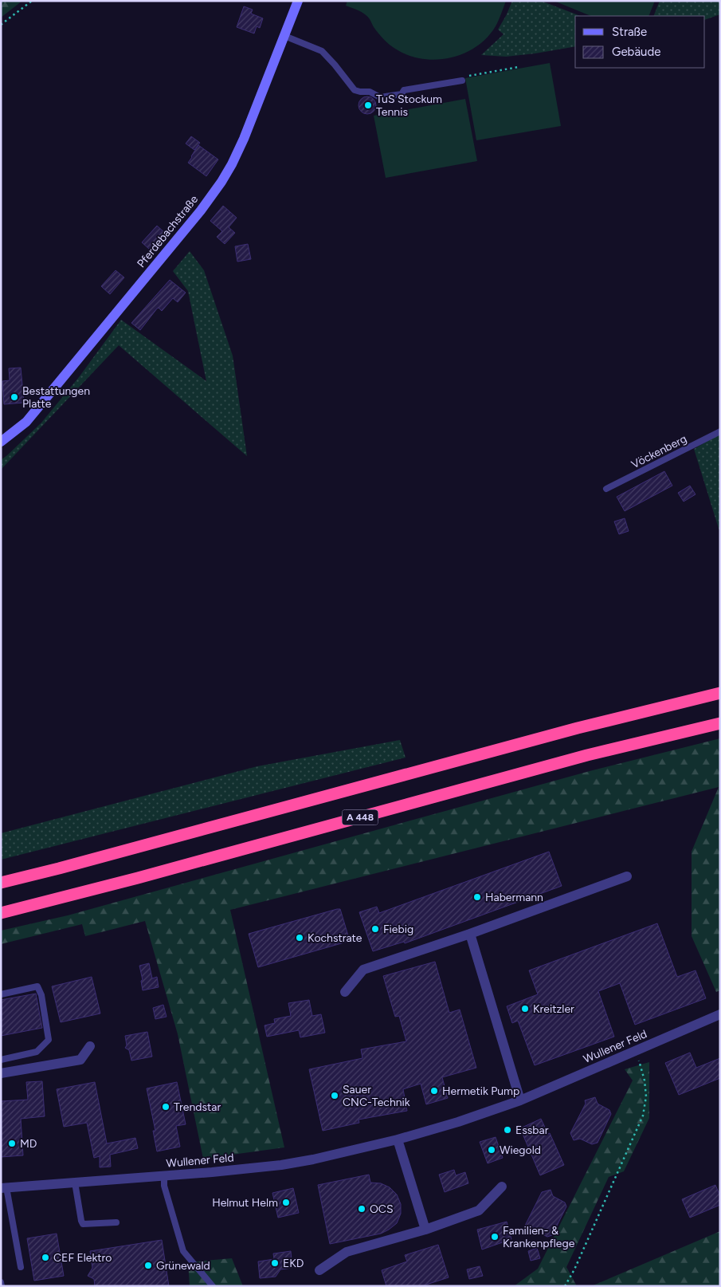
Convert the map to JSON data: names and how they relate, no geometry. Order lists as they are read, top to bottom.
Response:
{
  "streets": {
    "highway": ["A 448"],
    "main road": ["Pferdebachstraße"],
    "street": ["Wullener Feld"],
    "lane": ["Vöckenberg"]
  },
  "places": [
    "TuS Stockum Tennis",
    "Bestattungen Platte",
    "Habermann",
    "Fiebig",
    "Kochstrate",
    "Kreitzler",
    "Hermetik Pump",
    "Sauer CNC-Technik",
    "Trendstar",
    "Essbar",
    "MD",
    "Wiegold",
    "Helmut Helm",
    "OCS",
    "Familien- & Krankenpflege",
    "CEF Elektro",
    "EKD",
    "Grünewald"
  ],
  "legend": ["Straße", "Gebäude"]
}
